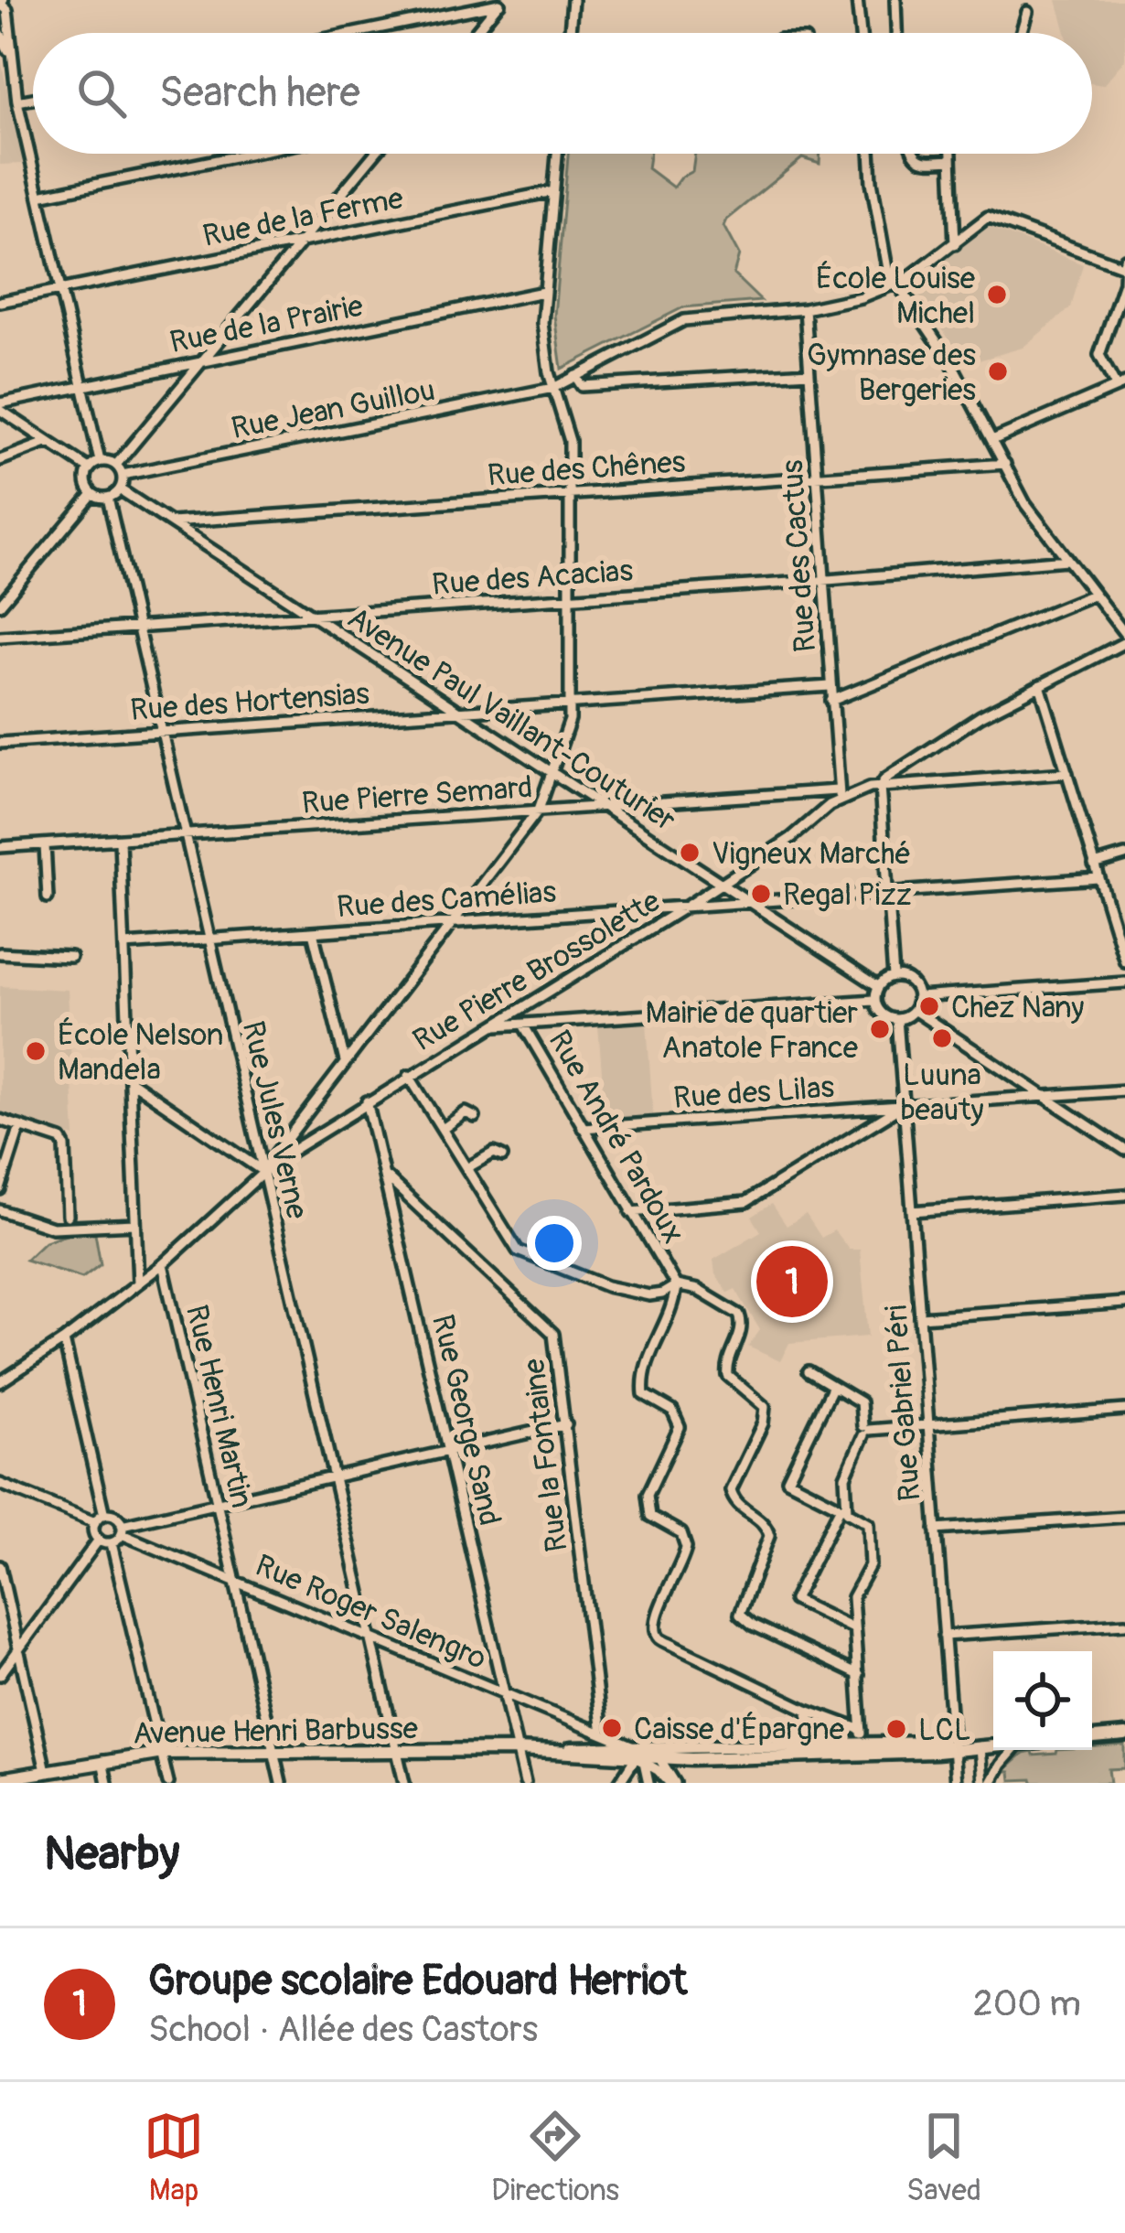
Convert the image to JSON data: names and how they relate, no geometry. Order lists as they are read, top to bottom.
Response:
{
  "streets": {
    "main road": ["Avenue Henri Barbusse"],
    "street": [
      "Rue de la Ferme",
      "Rue de la Prairie",
      "Rue Jean Guillou",
      "Rue des Chênes",
      "Rue des Cactus",
      "Rue des Acacias",
      "Rue des Hortensias",
      "Avenue Paul Vaillant-Couturier",
      "Rue Pierre Semard",
      "Rue des Camélias",
      "Rue Pierre Brossolette",
      "Rue des Lilas",
      "Rue Jules Verne",
      "Rue André Pardoux",
      "Rue Gabriel Péri",
      "Rue Henri Martin",
      "Rue George Sand",
      "Rue la Fontaine",
      "Rue Roger Salengro"
    ]
  },
  "crossings": [
    ["Rue Jean Guillou", "Rue des Cactus"],
    ["Rue Jean Guillou", "Avenue Paul Vaillant-Couturier"],
    ["Rue Jean Guillou", "Rue Jules Verne"],
    ["Rue des Chênes", "Rue des Cactus"],
    ["Rue des Chênes", "Avenue Paul Vaillant-Couturier"],
    ["Rue des Cactus", "Rue des Acacias"],
    ["Rue des Cactus", "Rue des Hortensias"],
    ["Rue des Cactus", "Rue Pierre Semard"],
    ["Rue des Cactus", "Rue Pierre Brossolette"],
    ["Rue des Acacias", "Avenue Paul Vaillant-Couturier"],
    ["Rue des Acacias", "Rue Jules Verne"],
    ["Rue des Hortensias", "Avenue Paul Vaillant-Couturier"],
    ["Rue des Hortensias", "Rue Jules Verne"],
    ["Avenue Paul Vaillant-Couturier", "Rue Pierre Semard"],
    ["Avenue Paul Vaillant-Couturier", "Rue des Camélias"],
    ["Avenue Paul Vaillant-Couturier", "Rue Pierre Brossolette"],
    ["Avenue Paul Vaillant-Couturier", "Rue Jules Verne"],
    ["Avenue Paul Vaillant-Couturier", "Rue Gabriel Péri"],
    ["Rue Pierre Semard", "Rue Pierre Brossolette"],
    ["Rue Pierre Semard", "Rue Jules Verne"],
    ["Rue des Camélias", "Rue Pierre Brossolette"],
    ["Rue des Camélias", "Rue Jules Verne"],
    ["Rue Pierre Brossolette", "Rue Jules Verne"],
    ["Rue Pierre Brossolette", "Rue André Pardoux"],
    ["Rue Pierre Brossolette", "Rue Henri Martin"],
    ["Rue Pierre Brossolette", "Rue George Sand"],
    ["Rue des Lilas", "Rue André Pardoux"],
    ["Rue des Lilas", "Rue Gabriel Péri"],
    ["Rue Jules Verne", "Rue Roger Salengro"],
    ["Rue Jules Verne", "Avenue Henri Barbusse"],
    ["Rue Gabriel Péri", "Avenue Henri Barbusse"],
    ["Rue Henri Martin", "Rue Roger Salengro"],
    ["Rue Henri Martin", "Avenue Henri Barbusse"],
    ["Rue George Sand", "Rue la Fontaine"],
    ["Rue George Sand", "Rue Roger Salengro"],
    ["Rue George Sand", "Avenue Henri Barbusse"],
    ["Rue la Fontaine", "Rue Roger Salengro"],
    ["Rue Roger Salengro", "Avenue Henri Barbusse"]
  ],
  "places": [
    "École Louise Michel",
    "Gymnase des Bergeries",
    "Vigneux Marché",
    "Regal Pizz",
    "Chez Nany",
    "Mairie de quartier Anatole France",
    "Luuna beauty",
    "École Nelson Mandela",
    "Caisse d'Épargne",
    "LCL"
  ],
  "page": {
    "search": "Search here",
    "pins": "1",
    "heading": "Nearby",
    "list": [
      {
        "mark": "1",
        "name": "Groupe scolaire Edouard Herriot",
        "note": "School · Allée des Castors",
        "value": "200 m"
      }
    ],
    "nav": ["Map", "Directions", "Saved"]
  }
}
